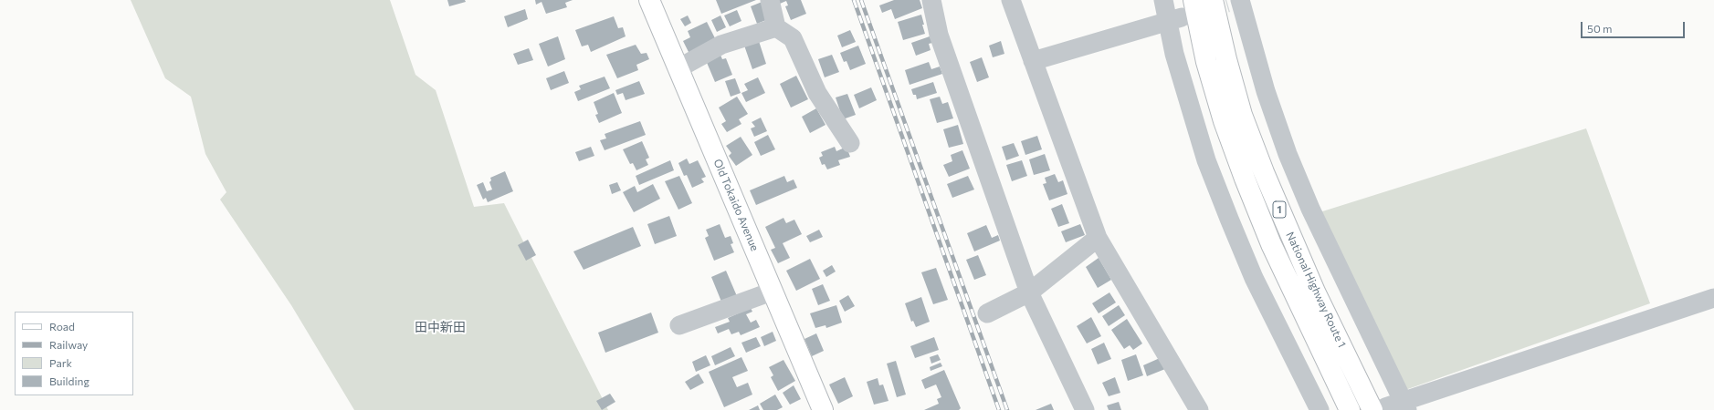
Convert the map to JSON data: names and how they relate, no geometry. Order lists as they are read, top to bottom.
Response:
{
  "streets": {
    "main road": ["Old Tokaido Avenue", "1", "National Highway Route 1"]
  },
  "districts": ["田中新田"],
  "legend": [
    "Road",
    "Railway",
    "Park",
    "Building"
  ],
  "scale_bar": "50 m"
}
